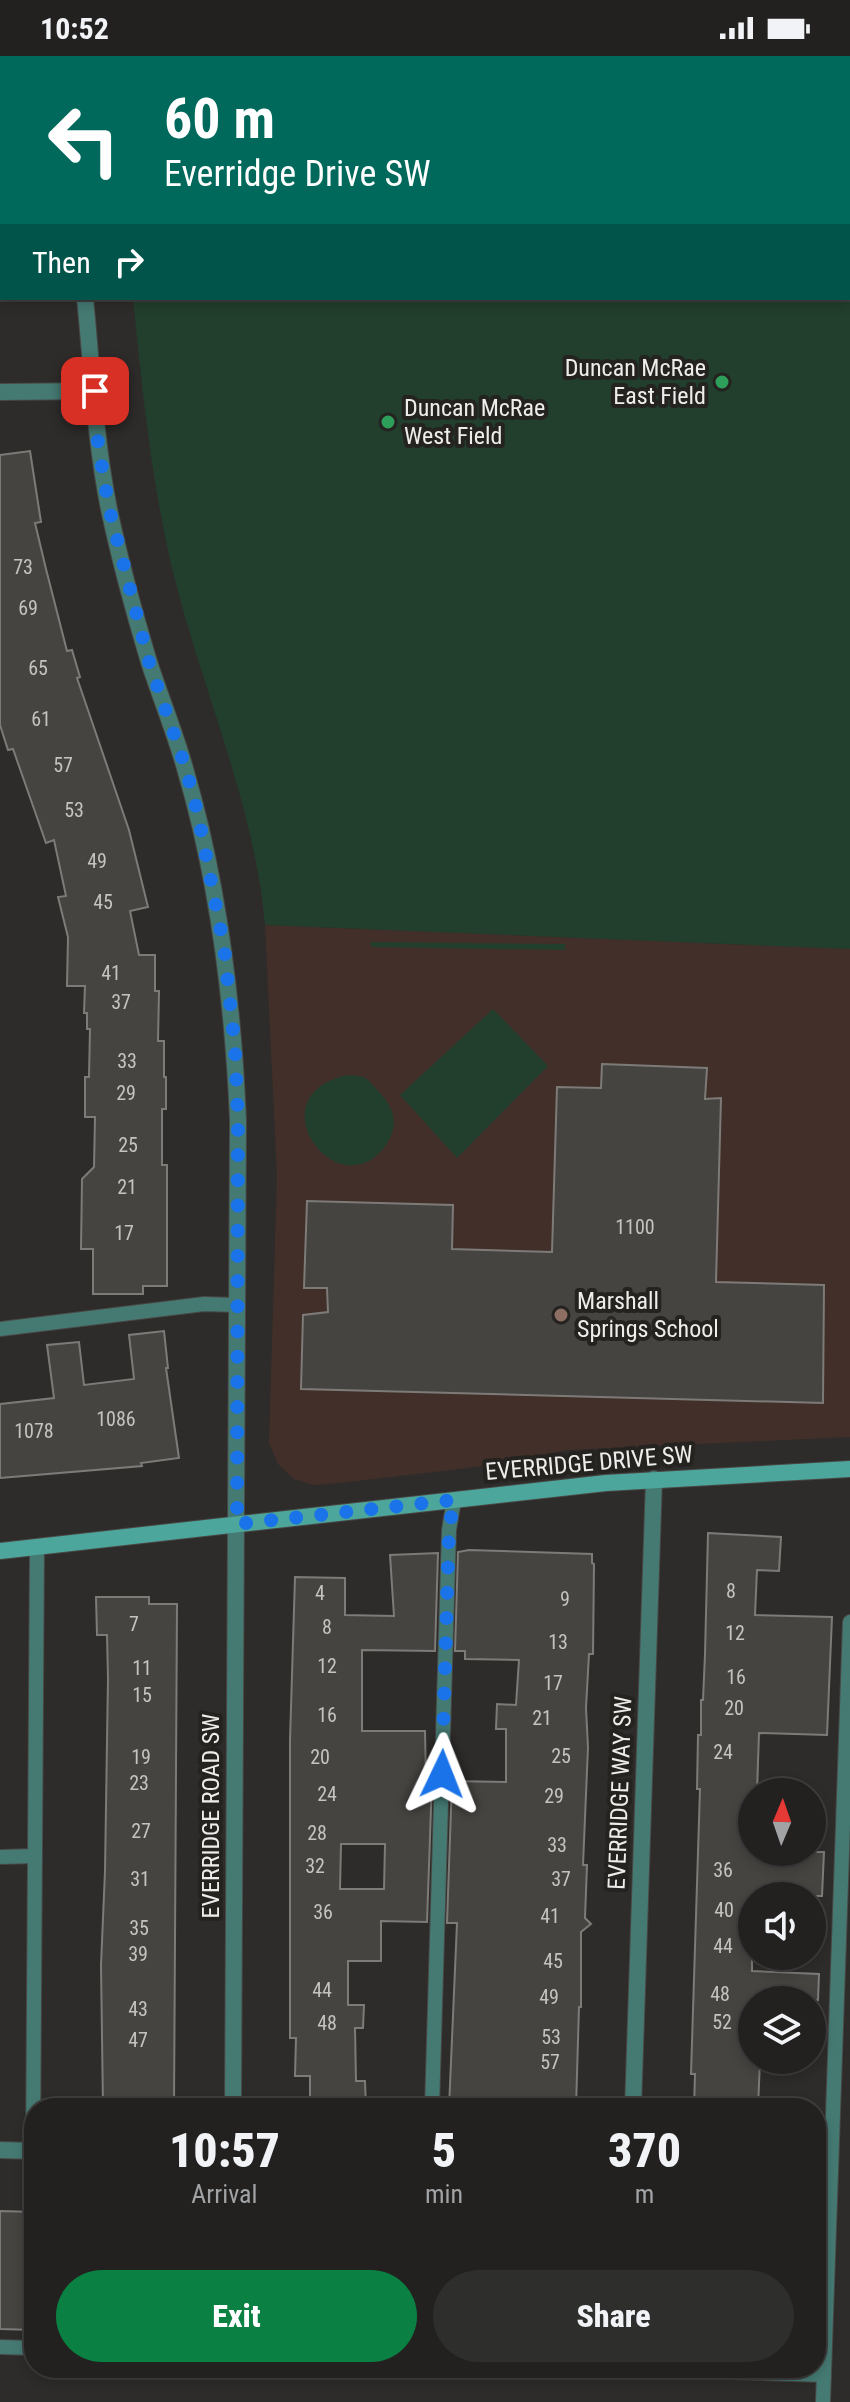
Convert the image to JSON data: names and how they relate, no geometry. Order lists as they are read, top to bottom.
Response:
{
  "streets": {
    "street": ["EVERRIDGE DRIVE SW", "EVERRIDGE WAY SW", "EVERRIDGE ROAD SW"]
  },
  "crossings": [
    ["EVERRIDGE DRIVE SW", "EVERRIDGE WAY SW"],
    ["EVERRIDGE DRIVE SW", "EVERRIDGE ROAD SW"]
  ],
  "places": ["Duncan McRae East Field", "Duncan McRae West Field", "Marshall Springs School"],
  "house_numbers": [
    "73",
    "69",
    "65",
    "61",
    "57",
    "53",
    "49",
    "45",
    "41",
    "37",
    "33",
    "29",
    "25",
    "21",
    "1100",
    "17",
    "1086",
    "1078",
    "8",
    "4",
    "9",
    "7",
    "8",
    "12",
    "13",
    "12",
    "11",
    "16",
    "17",
    "15",
    "20",
    "16",
    "21",
    "24",
    "25",
    "19",
    "20",
    "23",
    "24",
    "29",
    "27",
    "28",
    "33",
    "32",
    "36",
    "31",
    "37",
    "40",
    "36",
    "41",
    "35",
    "44",
    "39",
    "45",
    "44",
    "48",
    "49",
    "43",
    "52",
    "48",
    "53",
    "47",
    "57"
  ],
  "north": "top",
  "page": {
    "status": "10:52",
    "turn": ["60 m", "Everridge Drive SW"],
    "then": "Then",
    "eta": [
      "10:57",
      "Arrival",
      "5",
      "min",
      "370",
      "m"
    ],
    "buttons": ["Exit", "Share"]
  }
}
